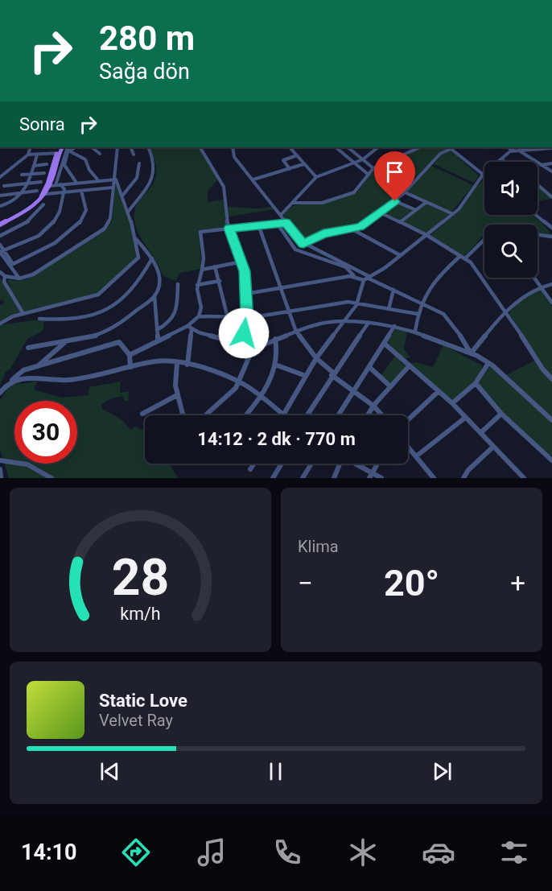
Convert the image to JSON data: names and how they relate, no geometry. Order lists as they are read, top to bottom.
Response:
{
  "page": {
    "turn": ["280 m", "Sağa dön"],
    "then": "Sonra",
    "limit": "30",
    "trip": "14:12 · 2 dk · 770 m",
    "tile": "Klima",
    "heat": ["−", "20°", "+"],
    "song": ["Static Love", "Velvet Ray"],
    "tabs": "14:10",
    "gauge": ["28", "km/h"]
  }
}
